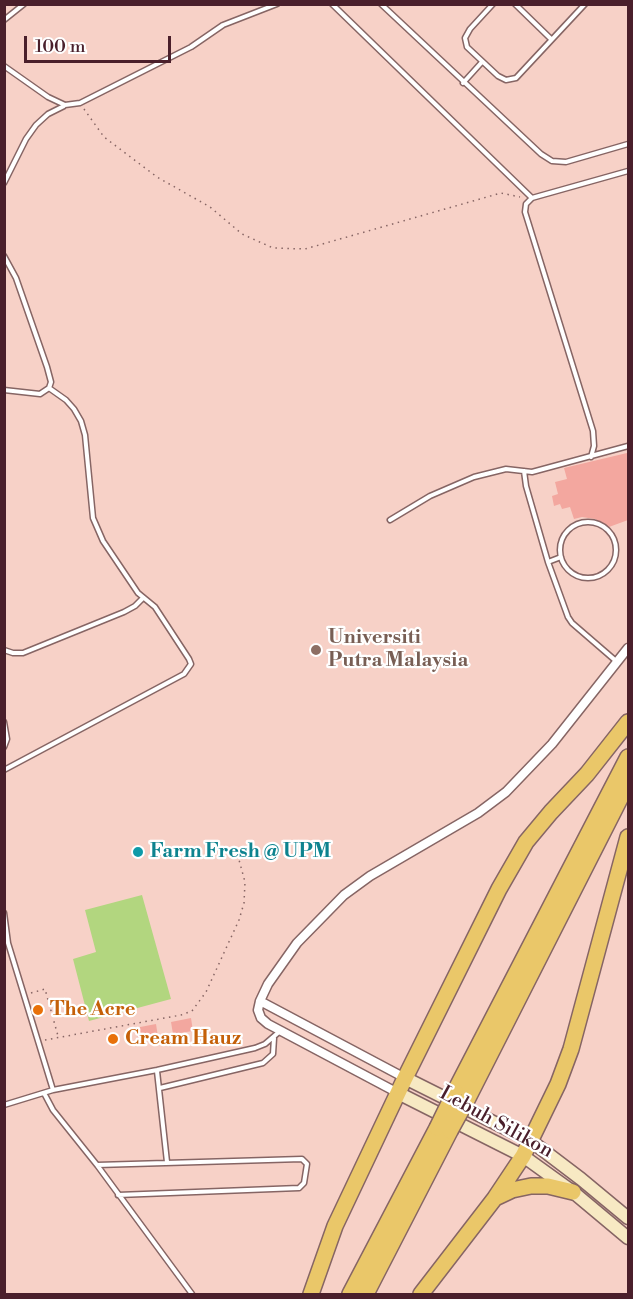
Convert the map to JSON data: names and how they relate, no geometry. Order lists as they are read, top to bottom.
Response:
{
  "streets": {
    "street": ["Lebuh Silikon"]
  },
  "places": [
    "Universiti Putra Malaysia",
    "Farm Fresh @ UPM",
    "The Acre",
    "Cream Hauz"
  ],
  "scale_bar": "100 m"
}
